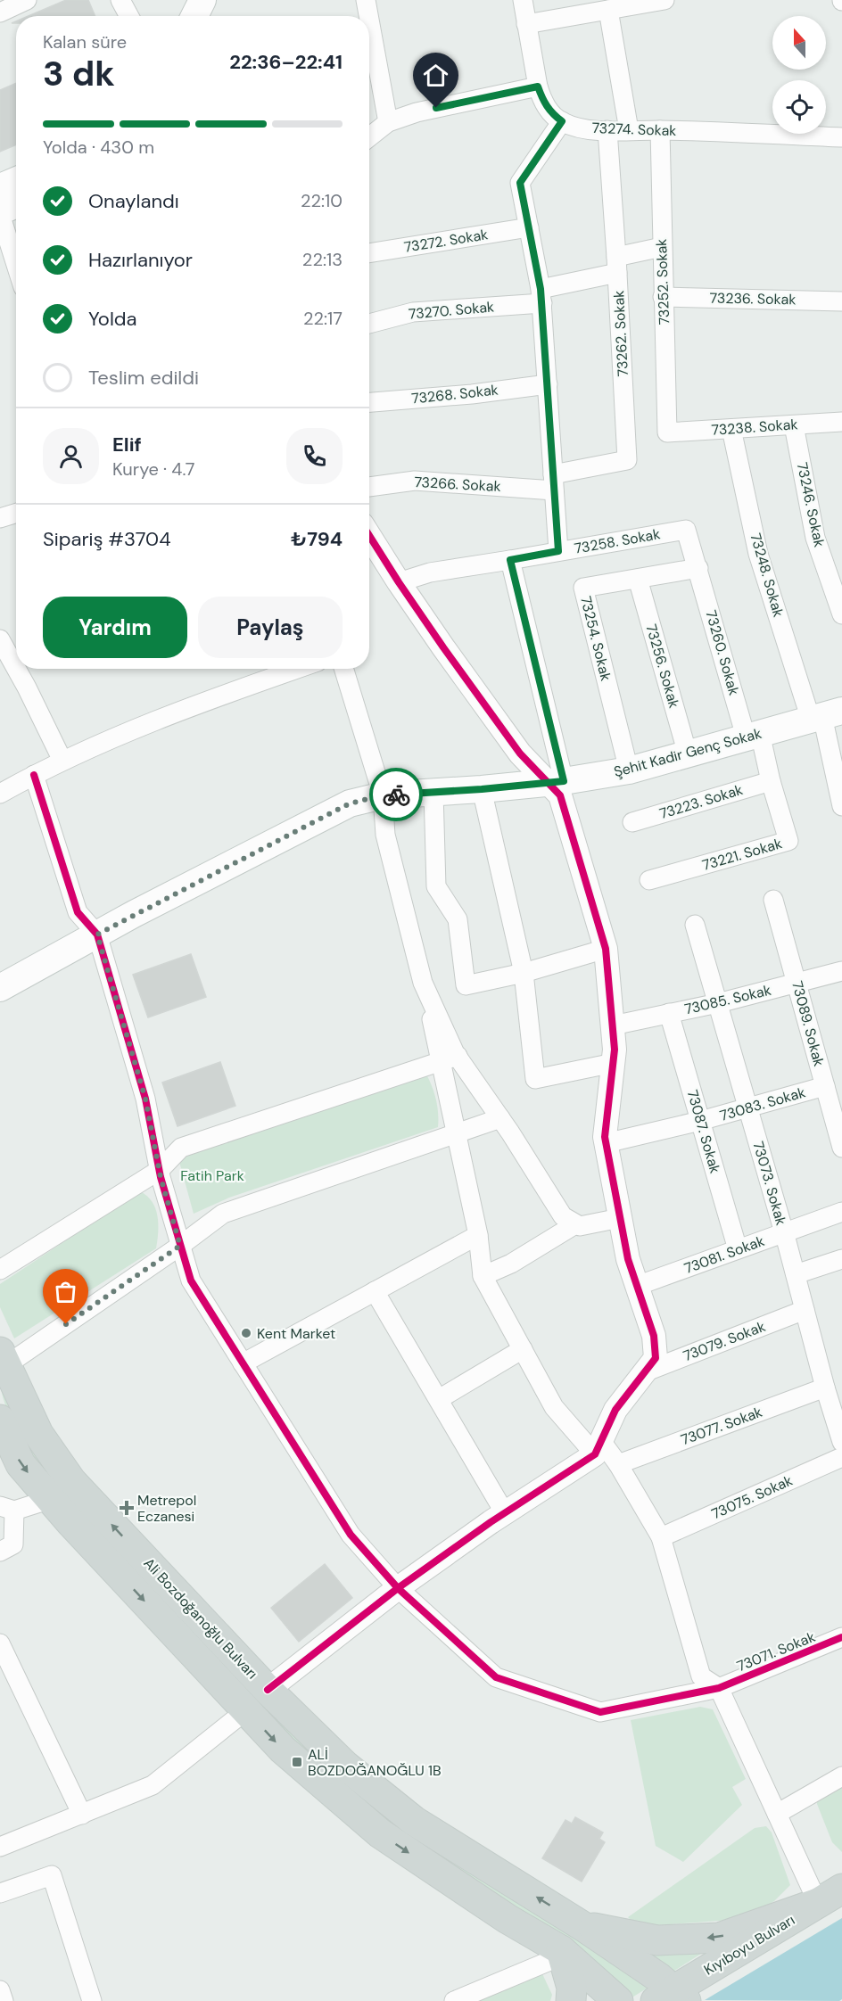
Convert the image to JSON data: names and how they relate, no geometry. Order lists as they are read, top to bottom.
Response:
{
  "streets": {
    "main road": ["Şehit Kadir Genç Sokak", "Ali Bozdoğanoğlu Bulvarı", "Kıyıboyu Bulvarı"],
    "street": [
      "73274. Sokak",
      "73272. Sokak",
      "73252. Sokak",
      "73236. Sokak",
      "73270. Sokak",
      "73262. Sokak",
      "73268. Sokak",
      "73238. Sokak",
      "73266. Sokak",
      "73246. Sokak",
      "73258. Sokak",
      "73248. Sokak",
      "73254. Sokak",
      "73260. Sokak",
      "73256. Sokak",
      "73223. Sokak",
      "73221. Sokak",
      "73085. Sokak",
      "73089. Sokak",
      "73083. Sokak",
      "73087. Sokak",
      "73073. Sokak",
      "73081. Sokak",
      "73079. Sokak",
      "73077. Sokak",
      "73075. Sokak",
      "73071. Sokak"
    ]
  },
  "crossings": [
    ["73274. Sokak", "73252. Sokak"],
    ["73274. Sokak", "73262. Sokak"],
    ["73252. Sokak", "73236. Sokak"],
    ["73252. Sokak", "73270. Sokak"],
    ["73252. Sokak", "73238. Sokak"],
    ["73270. Sokak", "73262. Sokak"],
    ["73262. Sokak", "73266. Sokak"],
    ["73238. Sokak", "73246. Sokak"],
    ["73238. Sokak", "73248. Sokak"],
    ["73258. Sokak", "73254. Sokak"],
    ["73258. Sokak", "73260. Sokak"],
    ["73248. Sokak", "Şehit Kadir Genç Sokak"],
    ["73254. Sokak", "73260. Sokak"],
    ["73254. Sokak", "73256. Sokak"],
    ["73254. Sokak", "Şehit Kadir Genç Sokak"],
    ["73260. Sokak", "Şehit Kadir Genç Sokak"],
    ["73260. Sokak", "73221. Sokak"],
    ["73256. Sokak", "Şehit Kadir Genç Sokak"],
    ["Şehit Kadir Genç Sokak", "73221. Sokak"],
    ["Şehit Kadir Genç Sokak", "73071. Sokak"],
    ["73223. Sokak", "73221. Sokak"],
    ["73085. Sokak", "73089. Sokak"],
    ["73085. Sokak", "73087. Sokak"],
    ["73085. Sokak", "73073. Sokak"],
    ["73089. Sokak", "73083. Sokak"],
    ["73083. Sokak", "73087. Sokak"],
    ["73083. Sokak", "73073. Sokak"],
    ["73087. Sokak", "73081. Sokak"],
    ["73073. Sokak", "73081. Sokak"],
    ["73073. Sokak", "73079. Sokak"],
    ["73073. Sokak", "73077. Sokak"],
    ["Ali Bozdoğanoğlu Bulvarı", "Kıyıboyu Bulvarı"]
  ],
  "parks": ["Fatih Park"],
  "places": {
    "other": ["Kent Market"],
    "health": ["Metrepol Eczanesi"],
    "transit": ["ALİ BOZDOĞANOĞLU 1B"]
  },
  "north": "top",
  "page": {
    "heading": ["3 dk", "Kalan süre", "22:36–22:41"],
    "panel": [
      "Elif",
      "Kurye · 4.7",
      "Sipariş #3704",
      "₺794"
    ],
    "bar": "Yolda · 430 m",
    "list": [
      ["Onaylandı", "22:10"],
      ["Hazırlanıyor", "22:13"],
      ["Yolda", "22:17"],
      "Teslim edildi"
    ],
    "buttons": ["Yardım", "Paylaş"]
  }
}
